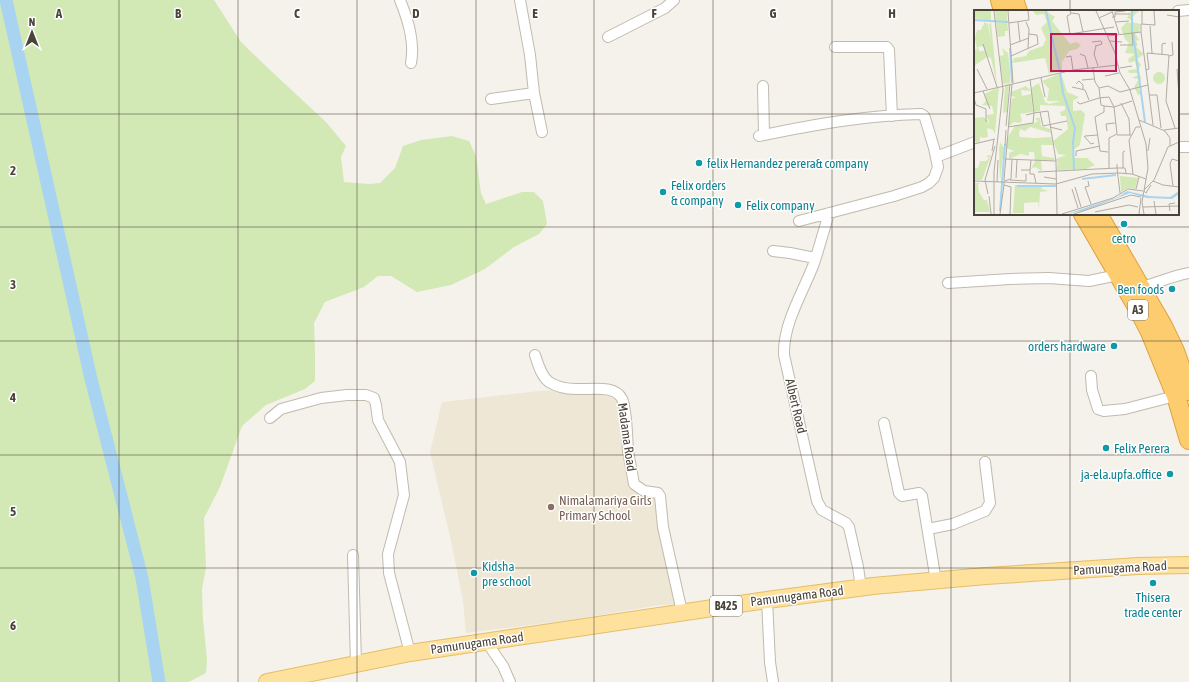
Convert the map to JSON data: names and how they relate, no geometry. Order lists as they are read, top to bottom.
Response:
{
  "streets": {
    "highway": ["A3"],
    "main road": ["Pamunugama Road", "B425"],
    "street": ["Albert Road", "Madama Road"]
  },
  "crossings": [
    ["Albert Road", "Pamunugama Road"],
    ["Madama Road", "Pamunugama Road"]
  ],
  "places": [
    "felix Hernandez perera& company",
    "Felix orders & company",
    "Felix company",
    "cetro",
    "Ben foods",
    "orders hardware",
    "Felix Perera",
    "ja-ela.upfa.office",
    "Nimalamariya Girls Primary School",
    "Kidsha pre school",
    "Thisera trade center"
  ],
  "north": "top",
  "grid": {
    "columns": [
      "A",
      "B",
      "C",
      "D",
      "E",
      "F",
      "G",
      "H"
    ],
    "rows": [
      "2",
      "3",
      "4",
      "5",
      "6"
    ]
  }
}
